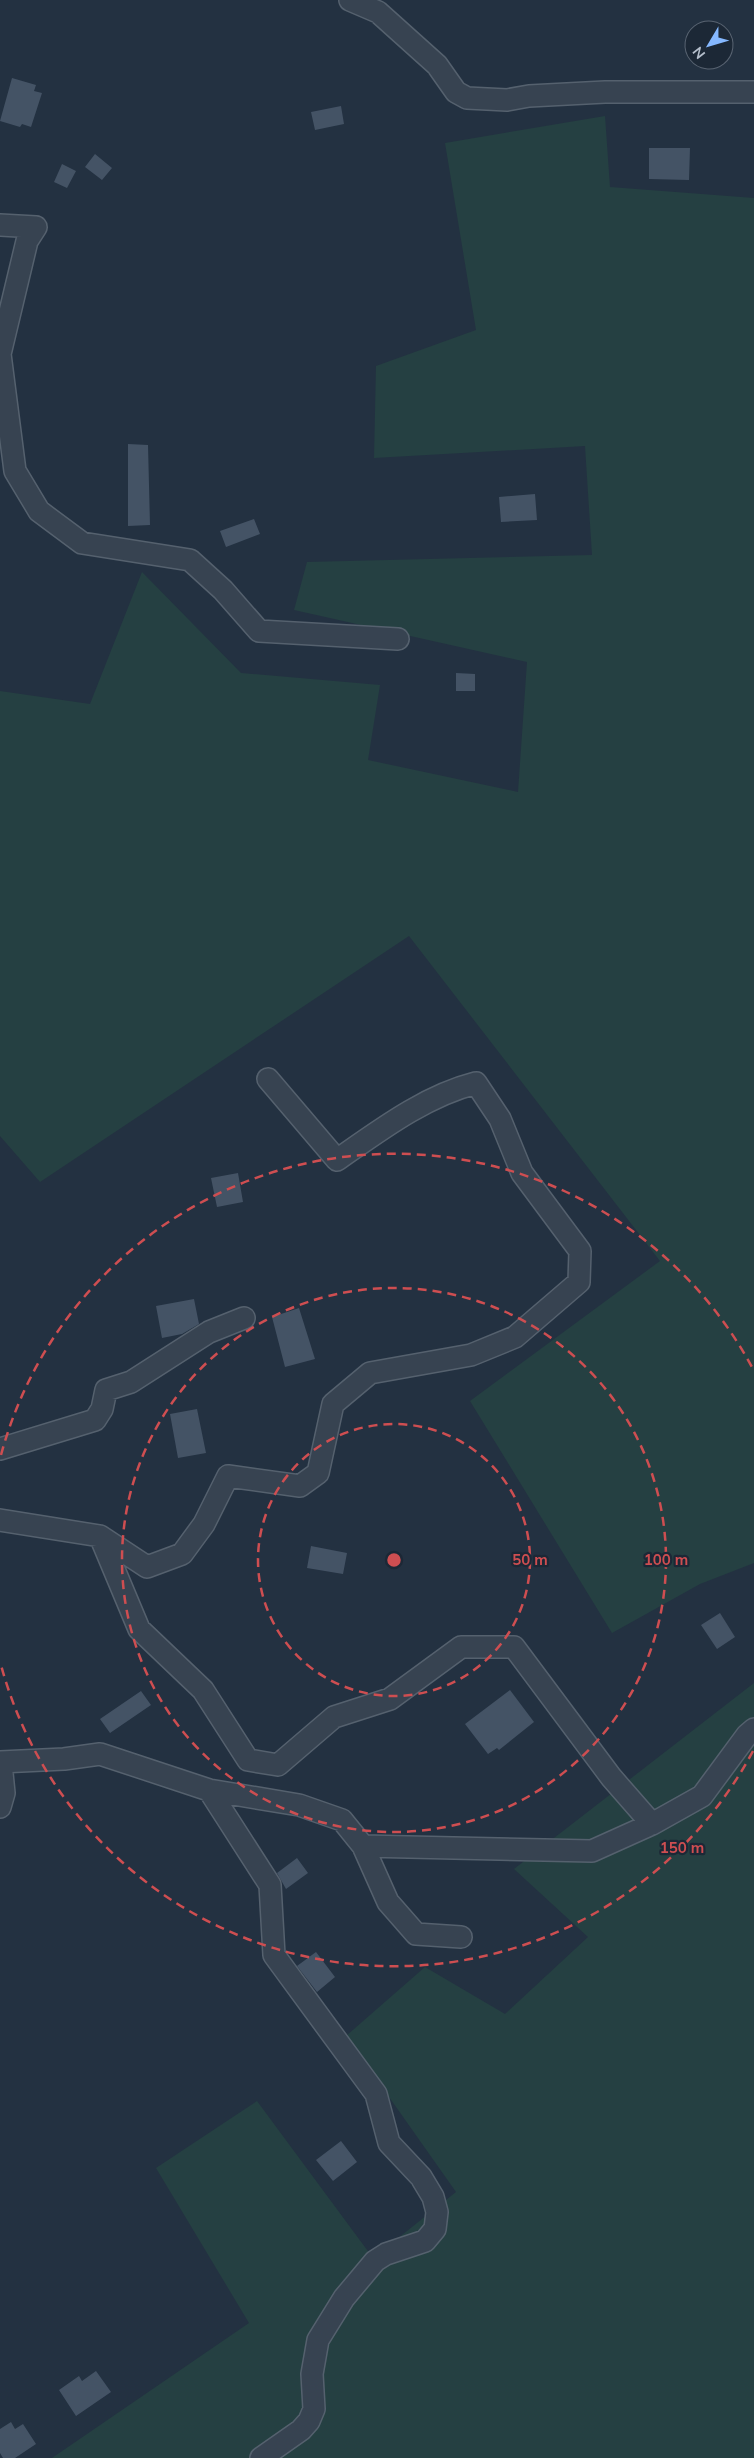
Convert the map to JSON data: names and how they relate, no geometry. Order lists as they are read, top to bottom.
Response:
{
  "north": "bottom left",
  "rings": ["50 m", "100 m", "150 m"]
}
